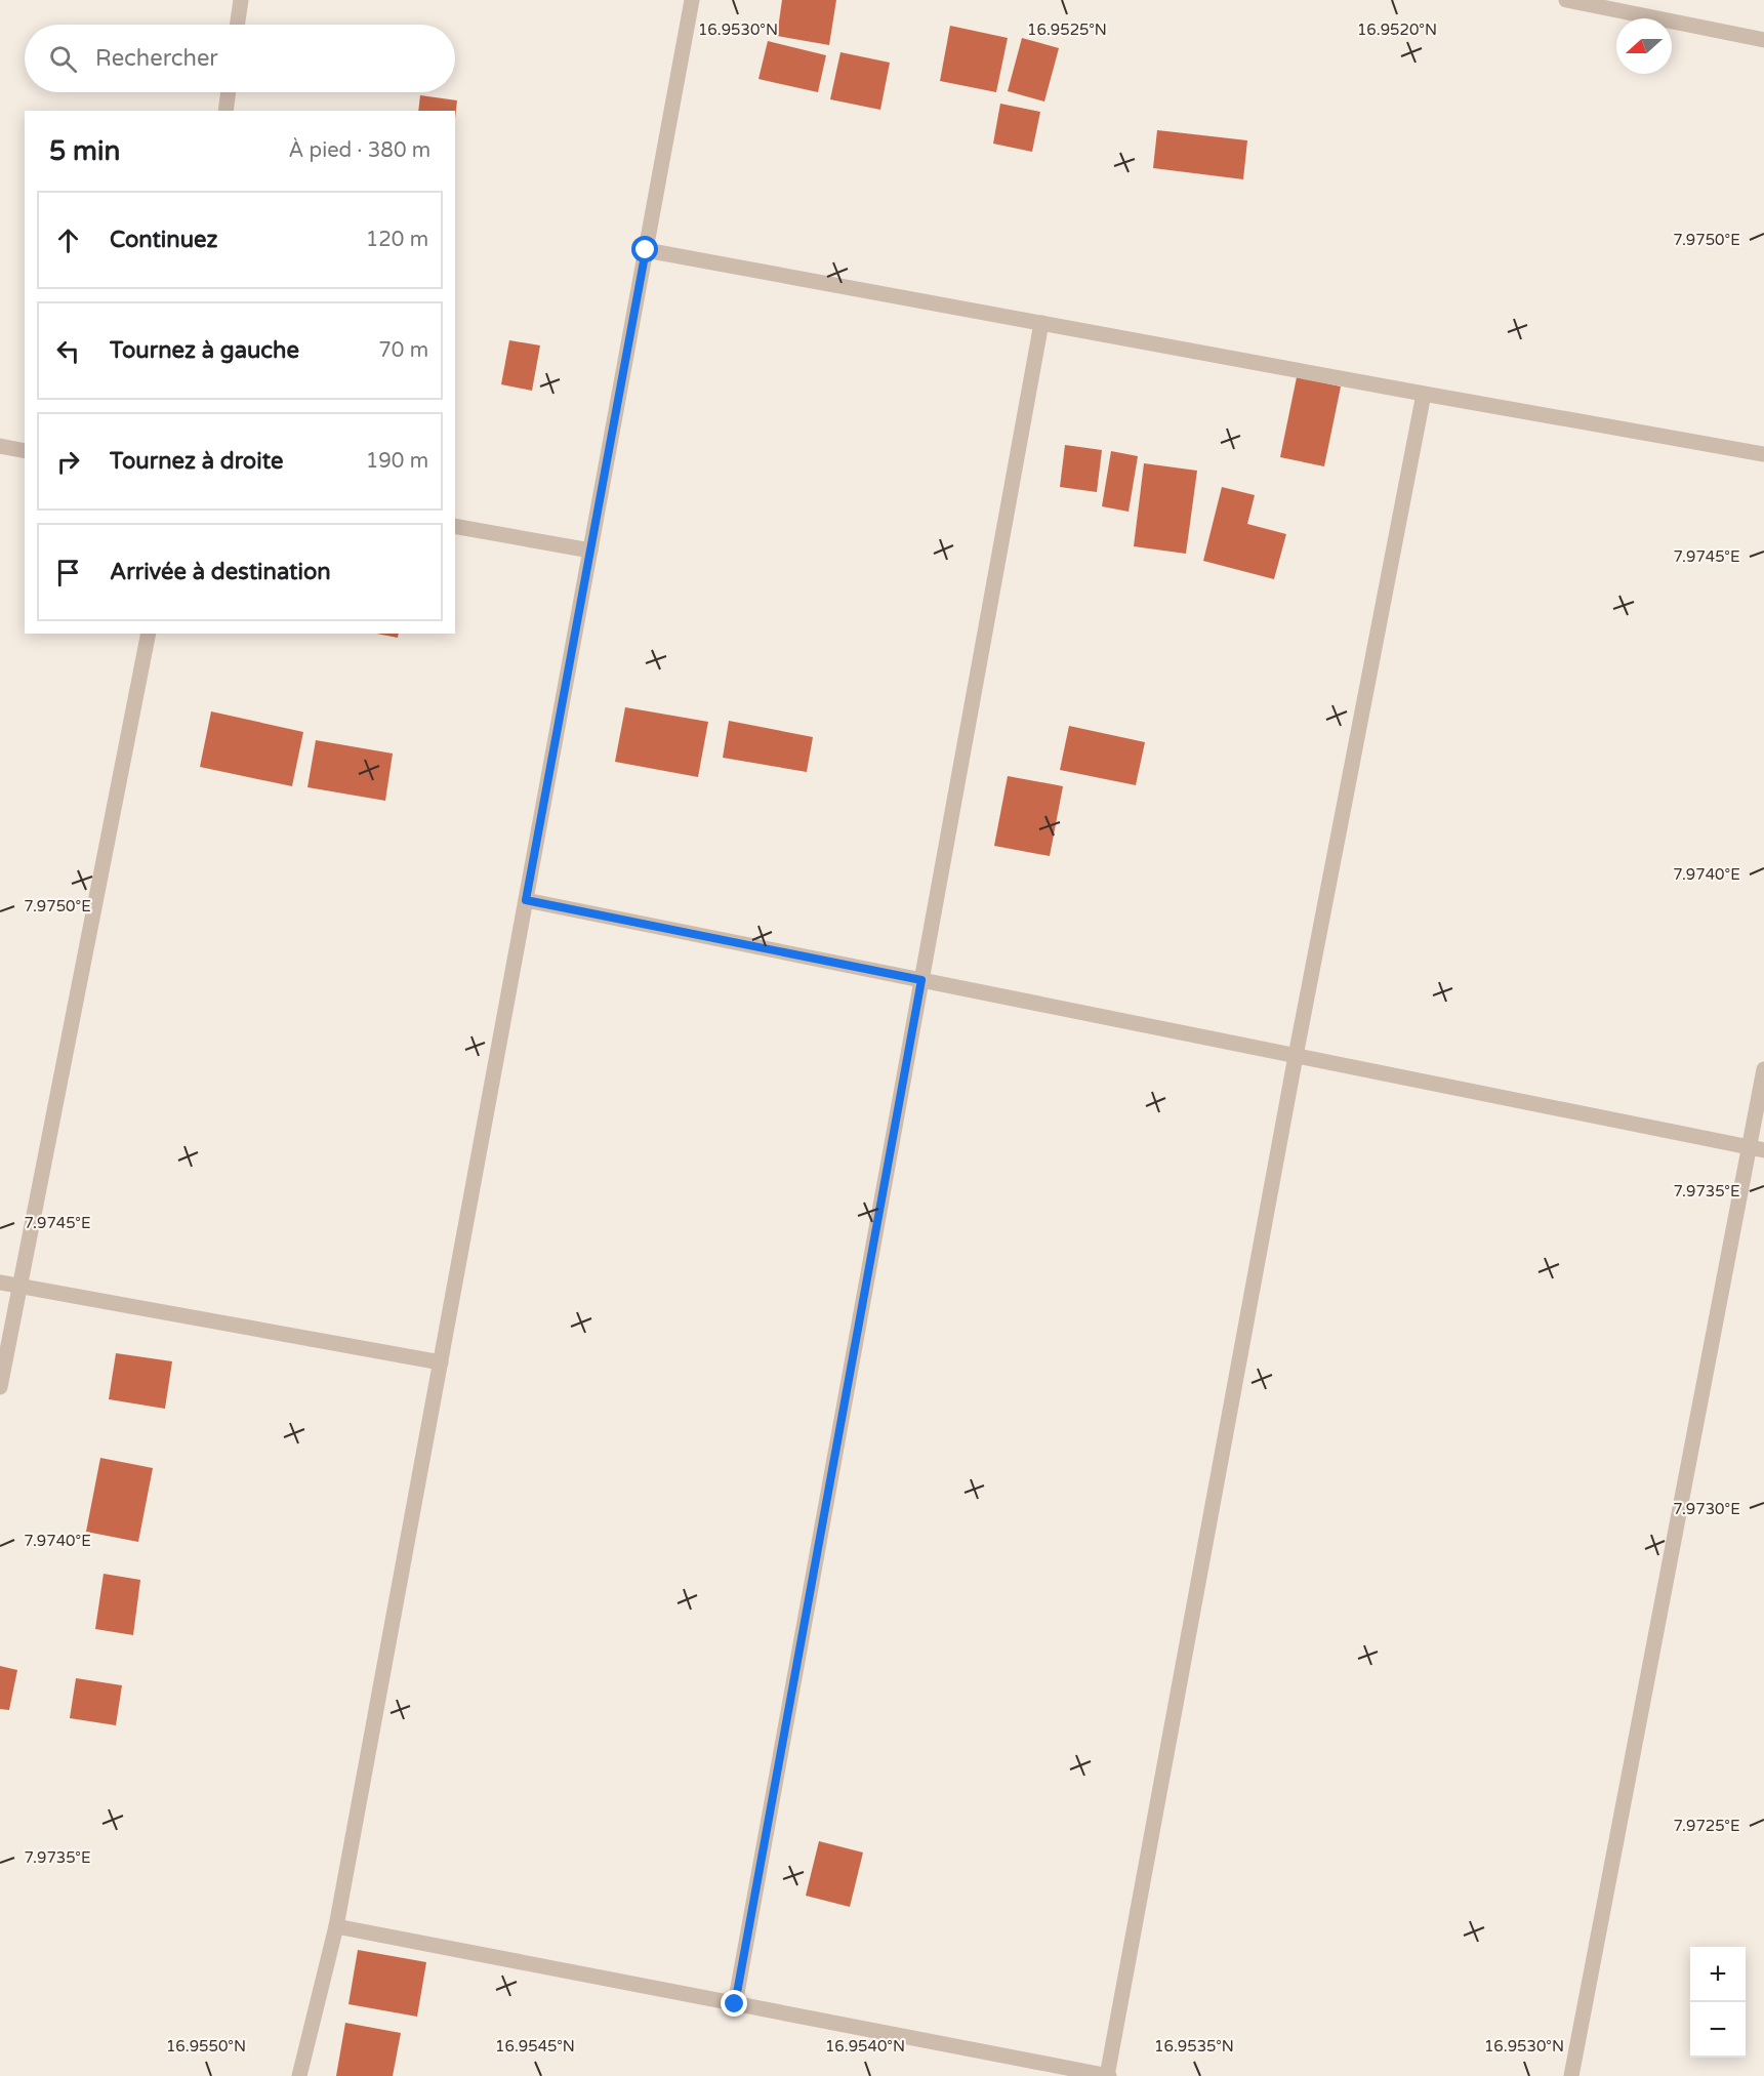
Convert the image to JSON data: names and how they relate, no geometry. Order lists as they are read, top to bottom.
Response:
{
  "north": "left",
  "page": {
    "search": "Rechercher",
    "heading": ["5 min", "À pied · 380 m"],
    "list": [
      ["Continuez", "120 m"],
      ["Tournez à gauche", "70 m"],
      ["Tournez à droite", "190 m"],
      "Arrivée à destination"
    ],
    "map_buttons": ["+", "−"]
  },
  "coordinates": [
    "16.9530°N",
    "16.9520°N",
    "16.9525°N",
    "7.9750°E",
    "7.9745°E",
    "7.9740°E",
    "7.9735°E",
    "7.9730°E",
    "7.9725°E",
    "16.9550°N",
    "16.9545°N",
    "16.9540°N",
    "16.9535°N"
  ]
}
